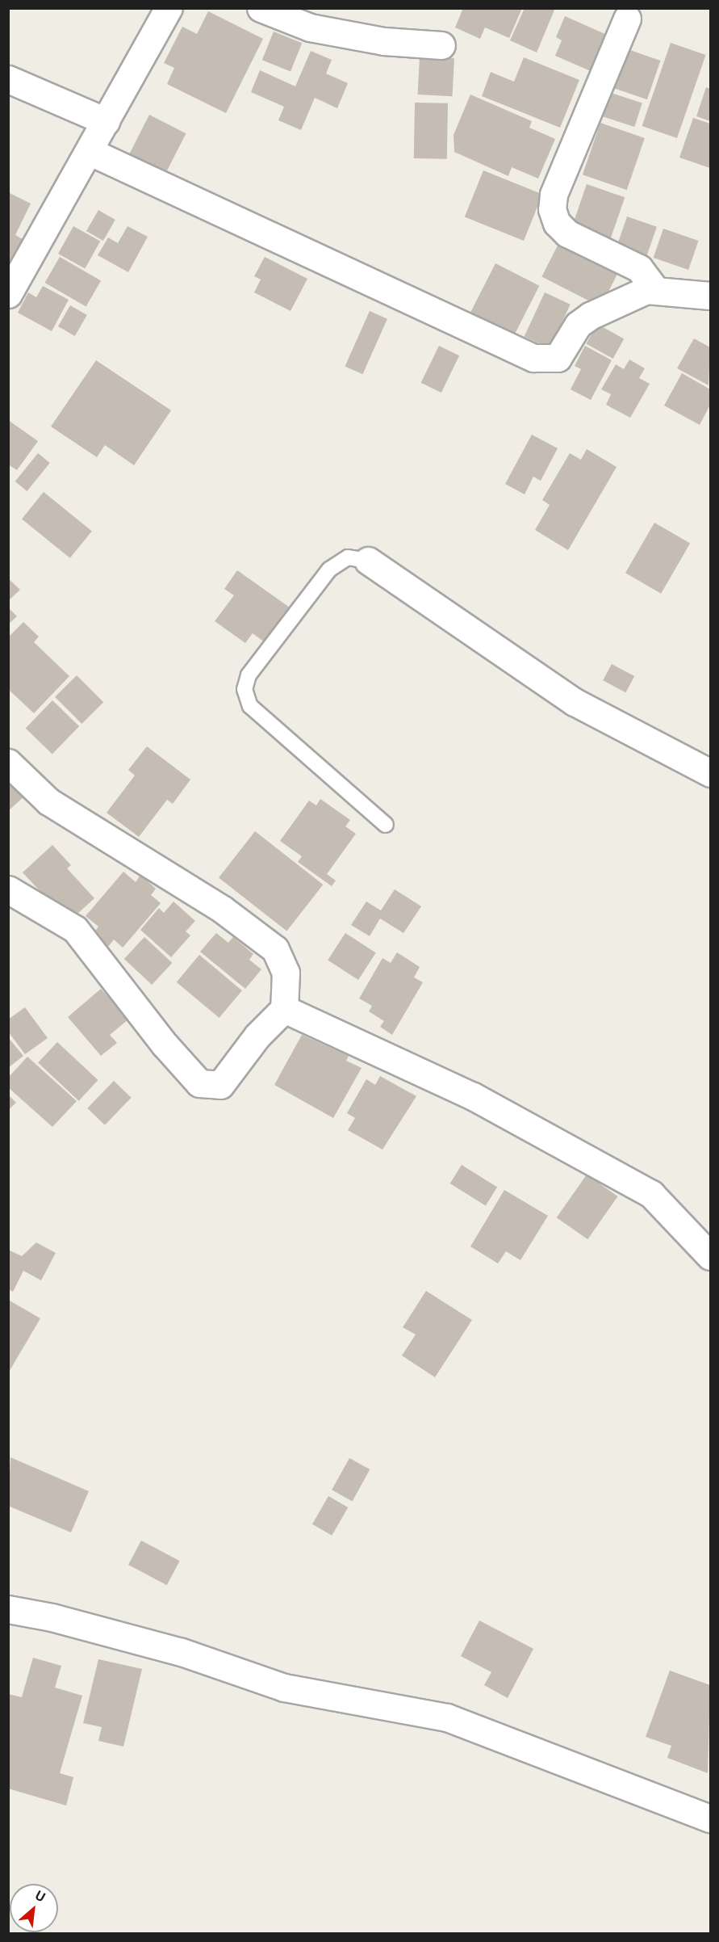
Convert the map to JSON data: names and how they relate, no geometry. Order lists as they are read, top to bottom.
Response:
{
  "north": "top right"
}
